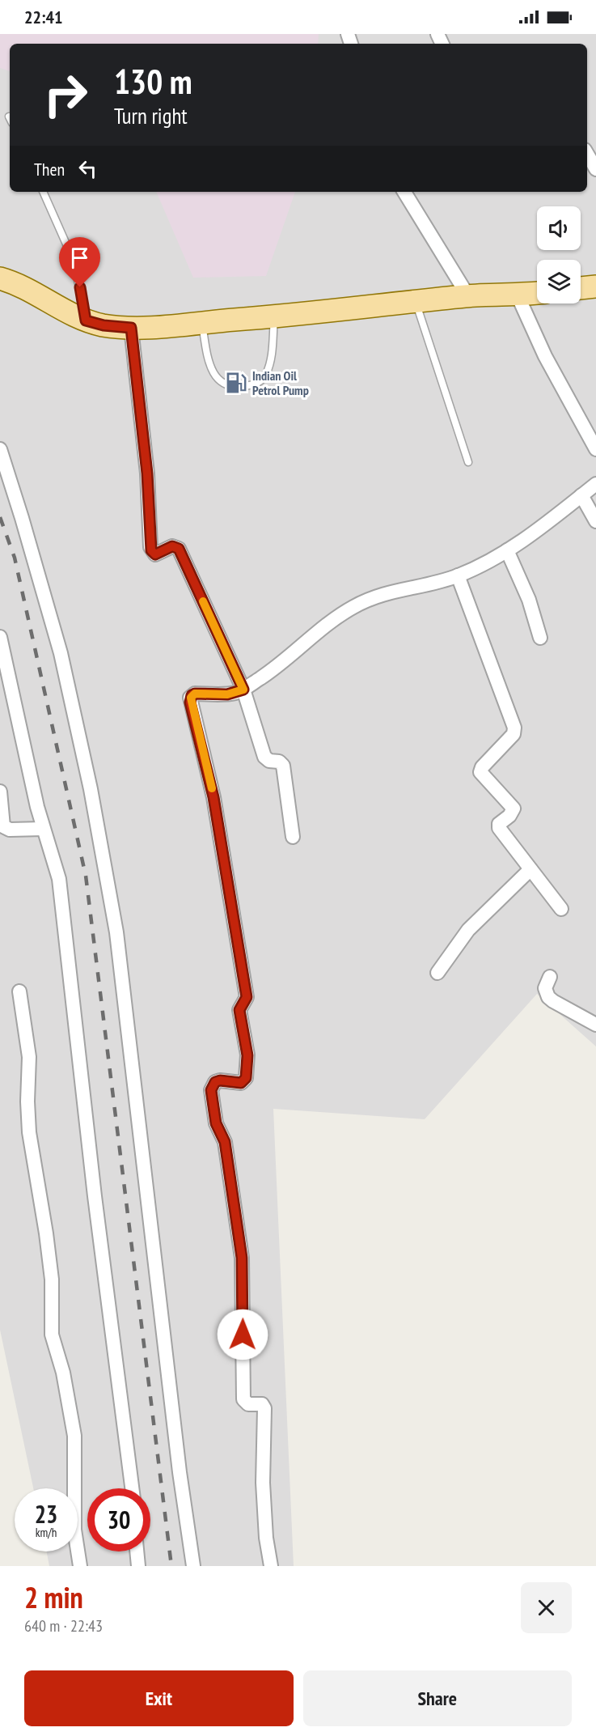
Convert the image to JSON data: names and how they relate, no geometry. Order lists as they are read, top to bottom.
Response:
{
  "places": {
    "fuel station": ["Indian Oil Petrol Pump"]
  },
  "page": {
    "status": "22:41",
    "turn": ["130 m", "Turn right"],
    "then": "Then",
    "speed": "23 km/h",
    "limit": "30",
    "heading": ["2 min", "640 m · 22:43"],
    "buttons": ["Exit", "Share"]
  }
}
